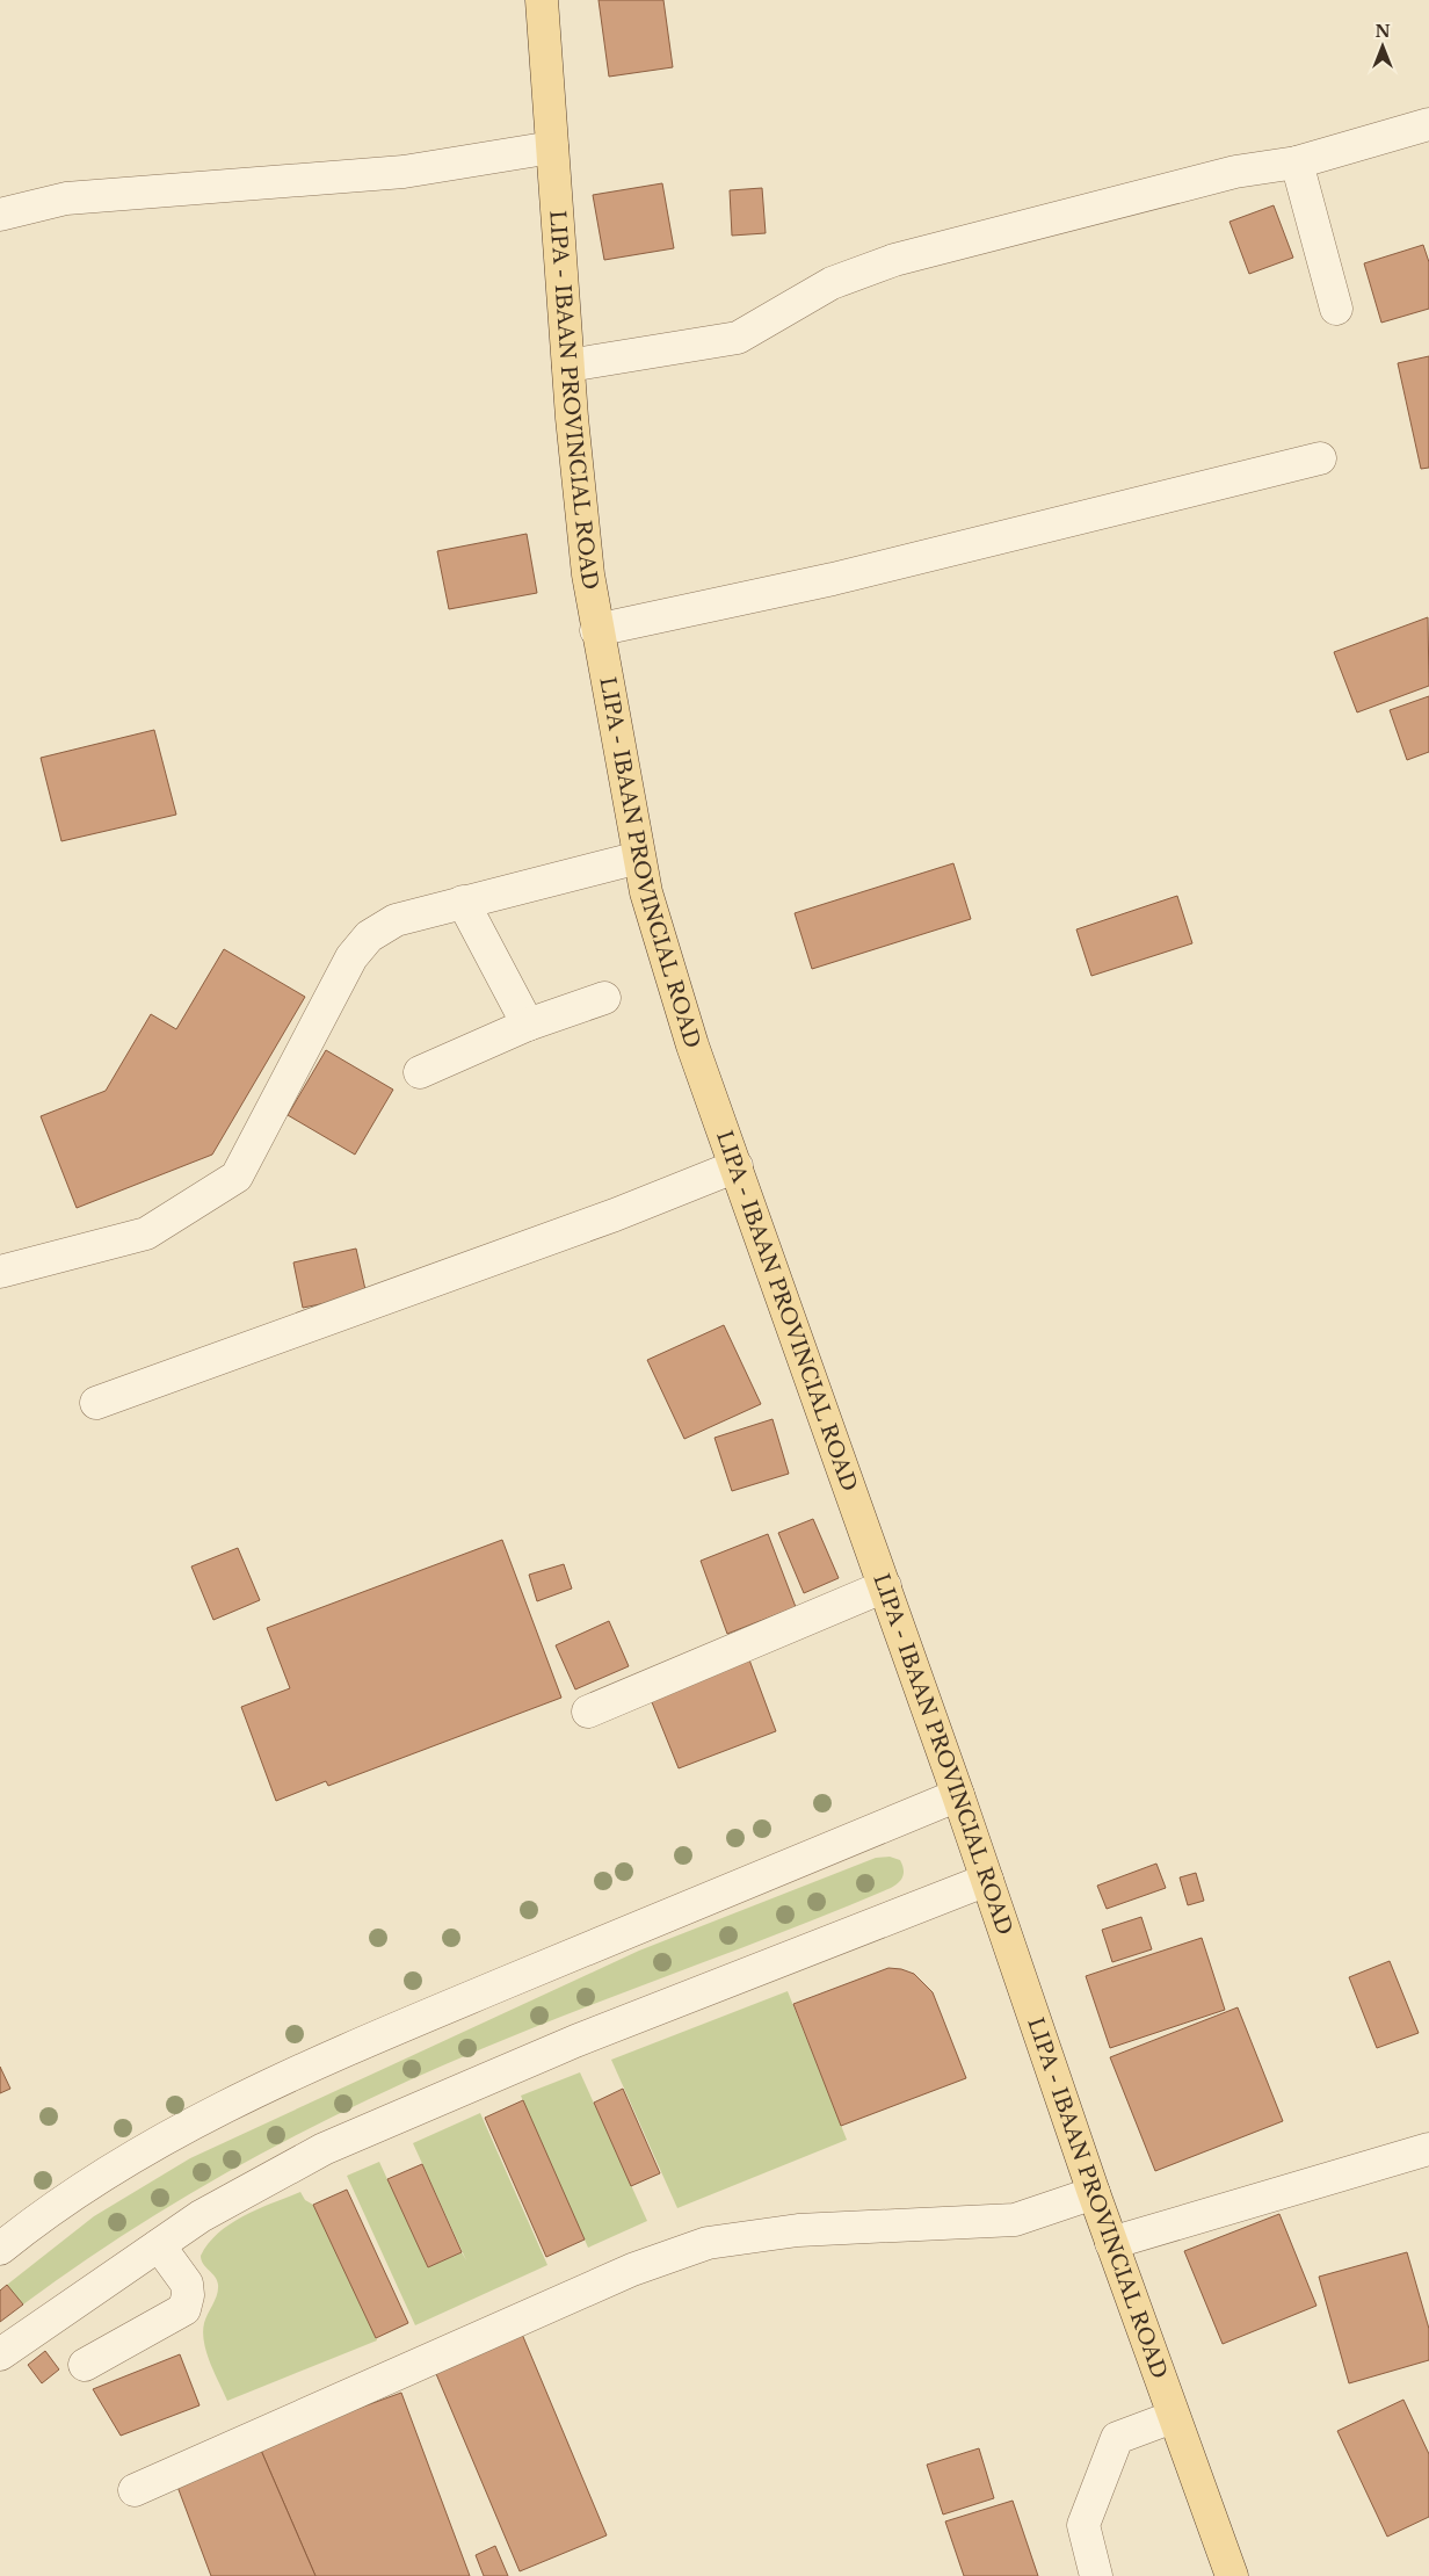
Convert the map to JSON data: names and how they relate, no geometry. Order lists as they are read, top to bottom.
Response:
{
  "streets": {
    "main road": ["LIPA - IBAAN PROVINCIAL ROAD"]
  },
  "north": "top"
}
